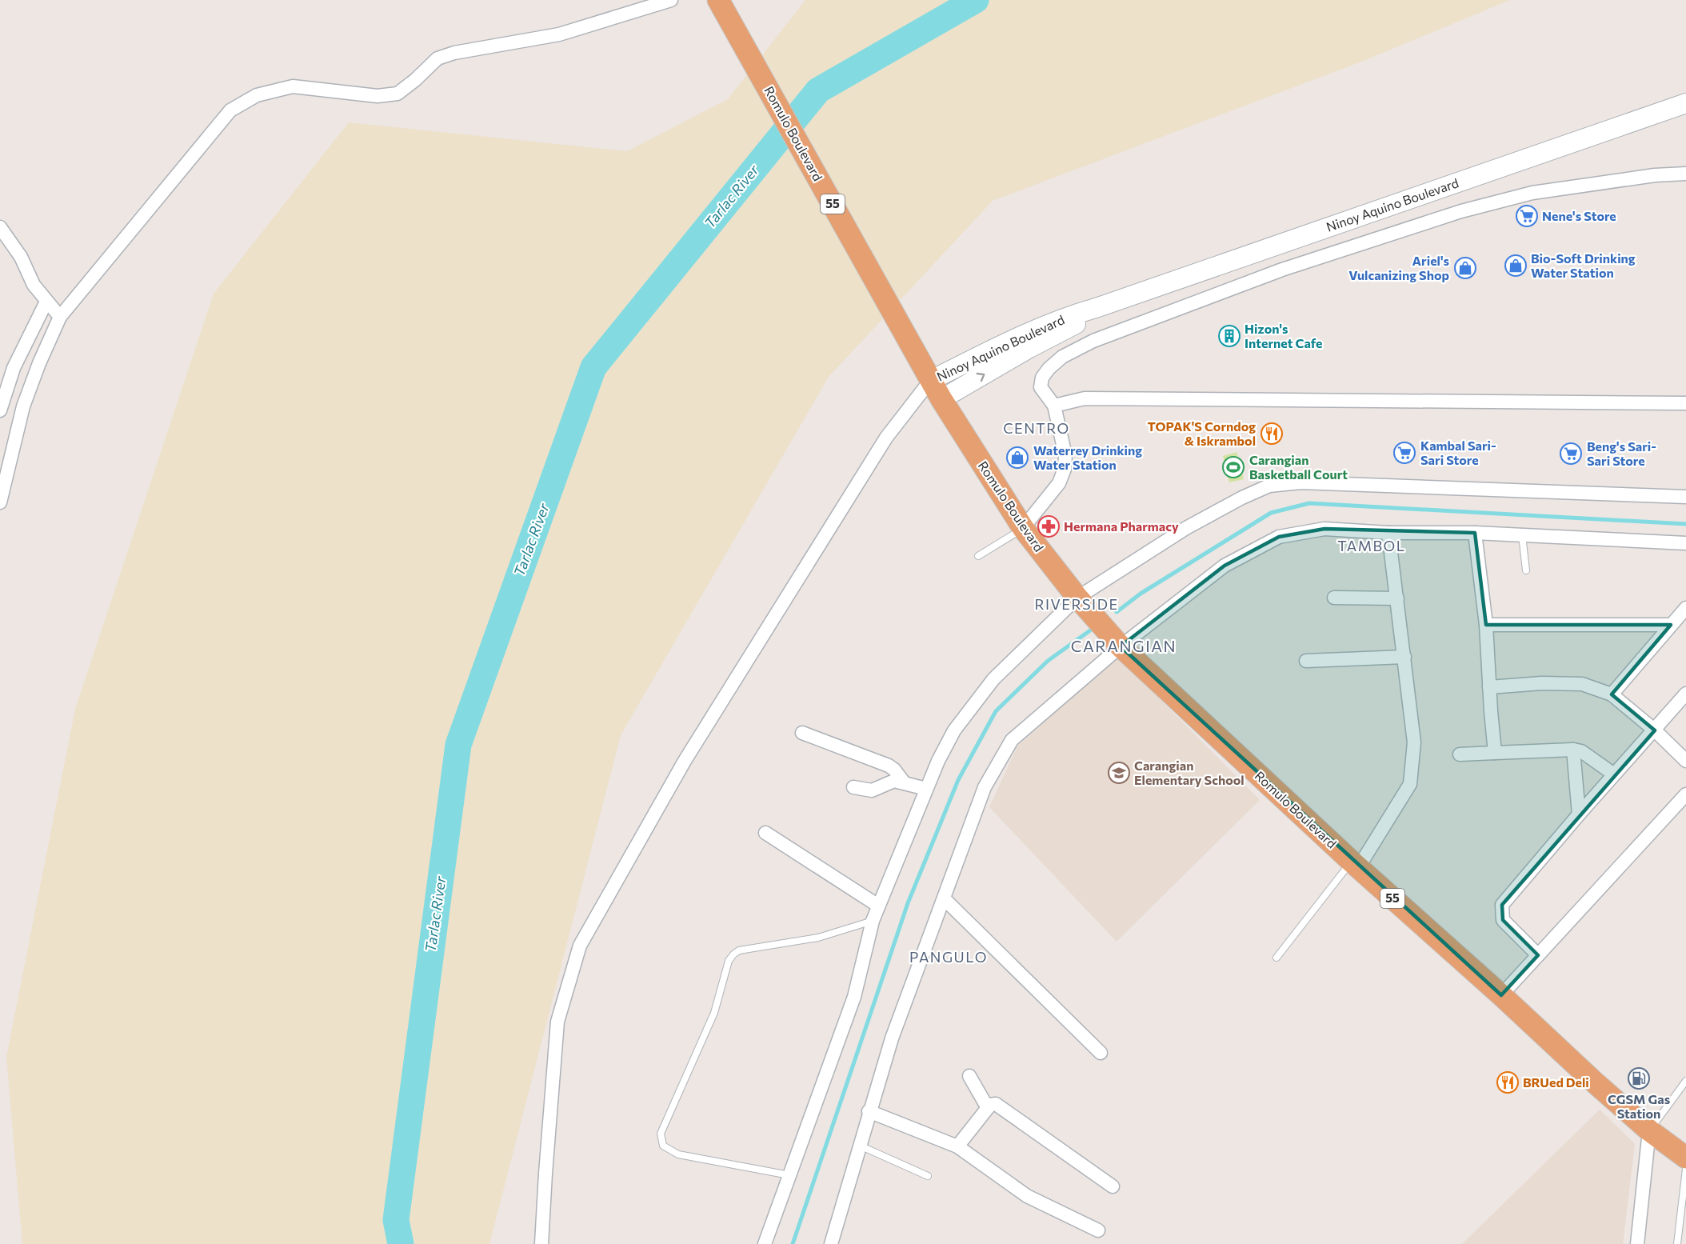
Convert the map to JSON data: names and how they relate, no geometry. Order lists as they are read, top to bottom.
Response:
{
  "streets": {
    "highway": ["Romulo Boulevard", "55"],
    "main road": ["Ninoy Aquino Boulevard"]
  },
  "crossings": [
    ["Romulo Boulevard", "Ninoy Aquino Boulevard"]
  ],
  "districts": [
    "CENTRO",
    "TAMBOL",
    "RIVERSIDE",
    "CARANGIAN",
    "PANGULO"
  ],
  "water": ["Tarlac River"],
  "places": {
    "supermarket": ["Nene's Store", "Kambal Sari- Sari Store", "Beng's Sari- Sari Store"],
    "shop": ["Bio-Soft Drinking Water Station", "Ariel's Vulcanizing Shop", "Waterrey Drinking Water Station"],
    "building": ["Hizon's Internet Cafe"],
    "restaurant": ["TOPAK'S Corndog & Iskrambol", "BRUed Deli"],
    "sports": ["Carangian Basketball Court"],
    "pharmacy": ["Hermana Pharmacy"],
    "school or university": ["Carangian Elementary School"],
    "fuel station": ["CGSM Gas Station"]
  }
}
